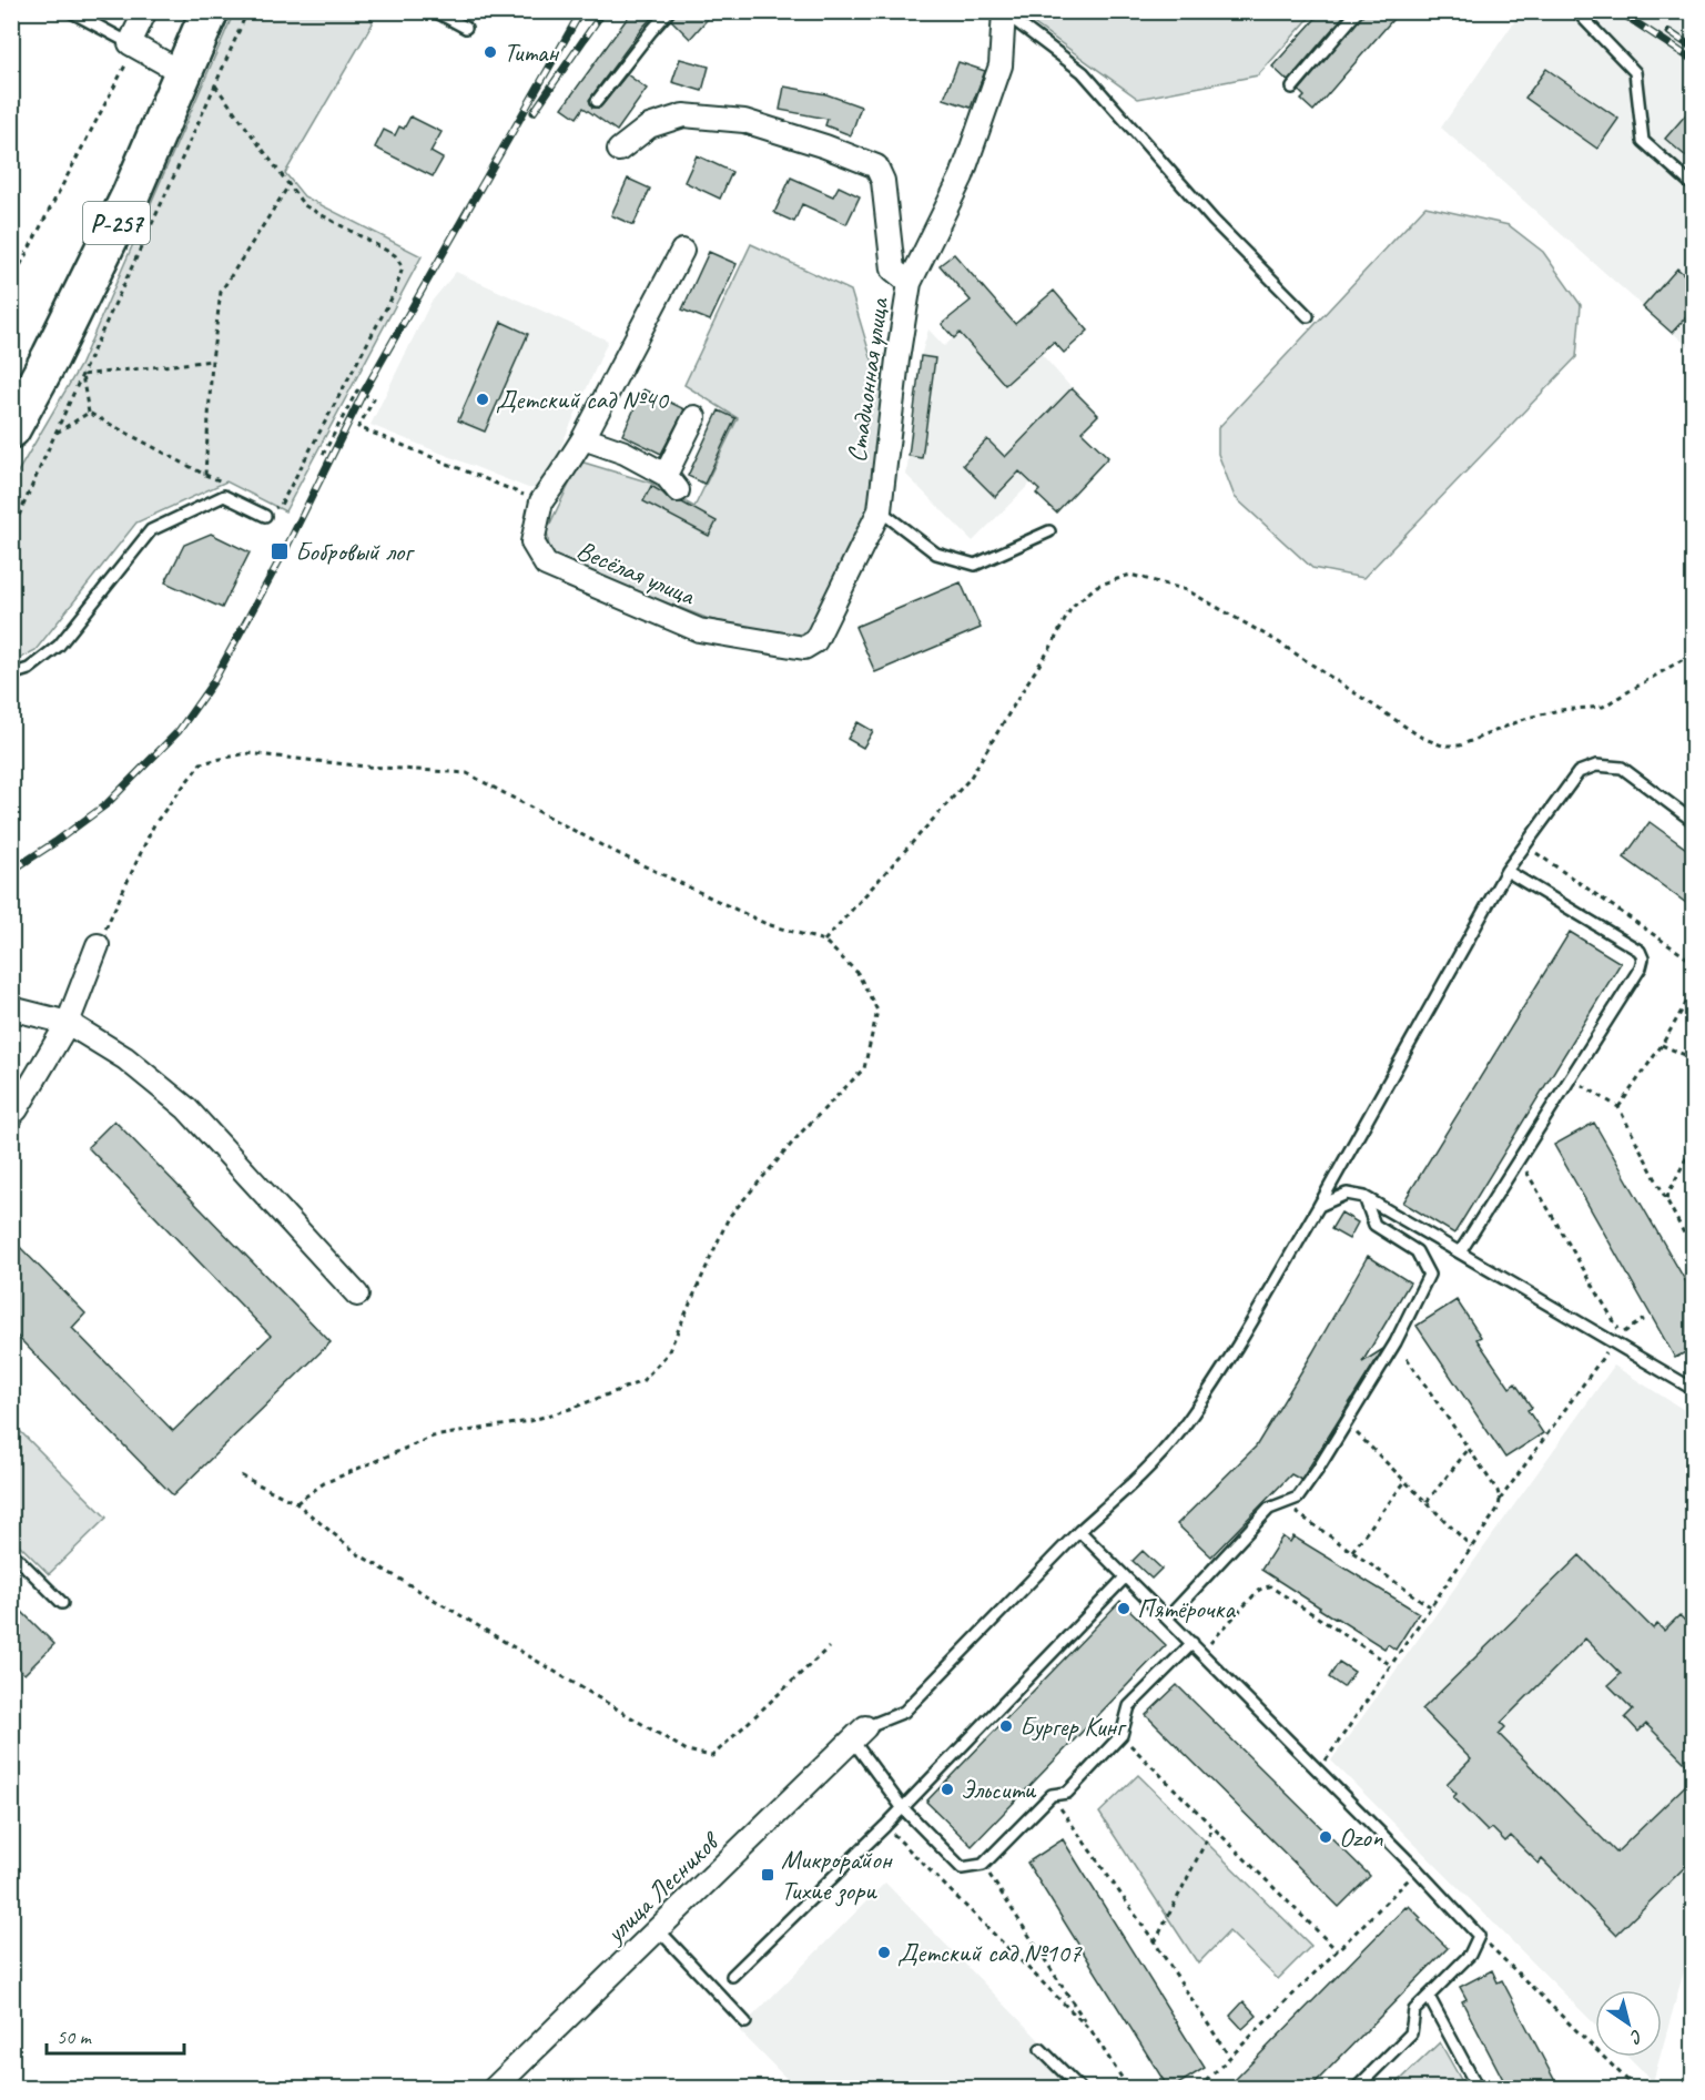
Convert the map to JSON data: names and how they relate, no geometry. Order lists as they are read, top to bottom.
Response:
{
  "streets": {
    "highway": ["Р-257"],
    "street": ["Стадионная улица", "Весёлая улица", "улица Лесников"]
  },
  "crossings": [
    ["Стадионная улица", "Весёлая улица"]
  ],
  "places": {
    "other": [
      "Титан",
      "Детский сад №40",
      "Пятёрочка",
      "Бургер Кинг",
      "Эльсити",
      "Ozon",
      "Детский сад №107"
    ],
    "transit": ["Бобровый лог", "Микрорайон Тихие зори"]
  },
  "scale_bar": "50 m",
  "north": "bottom right"
}
